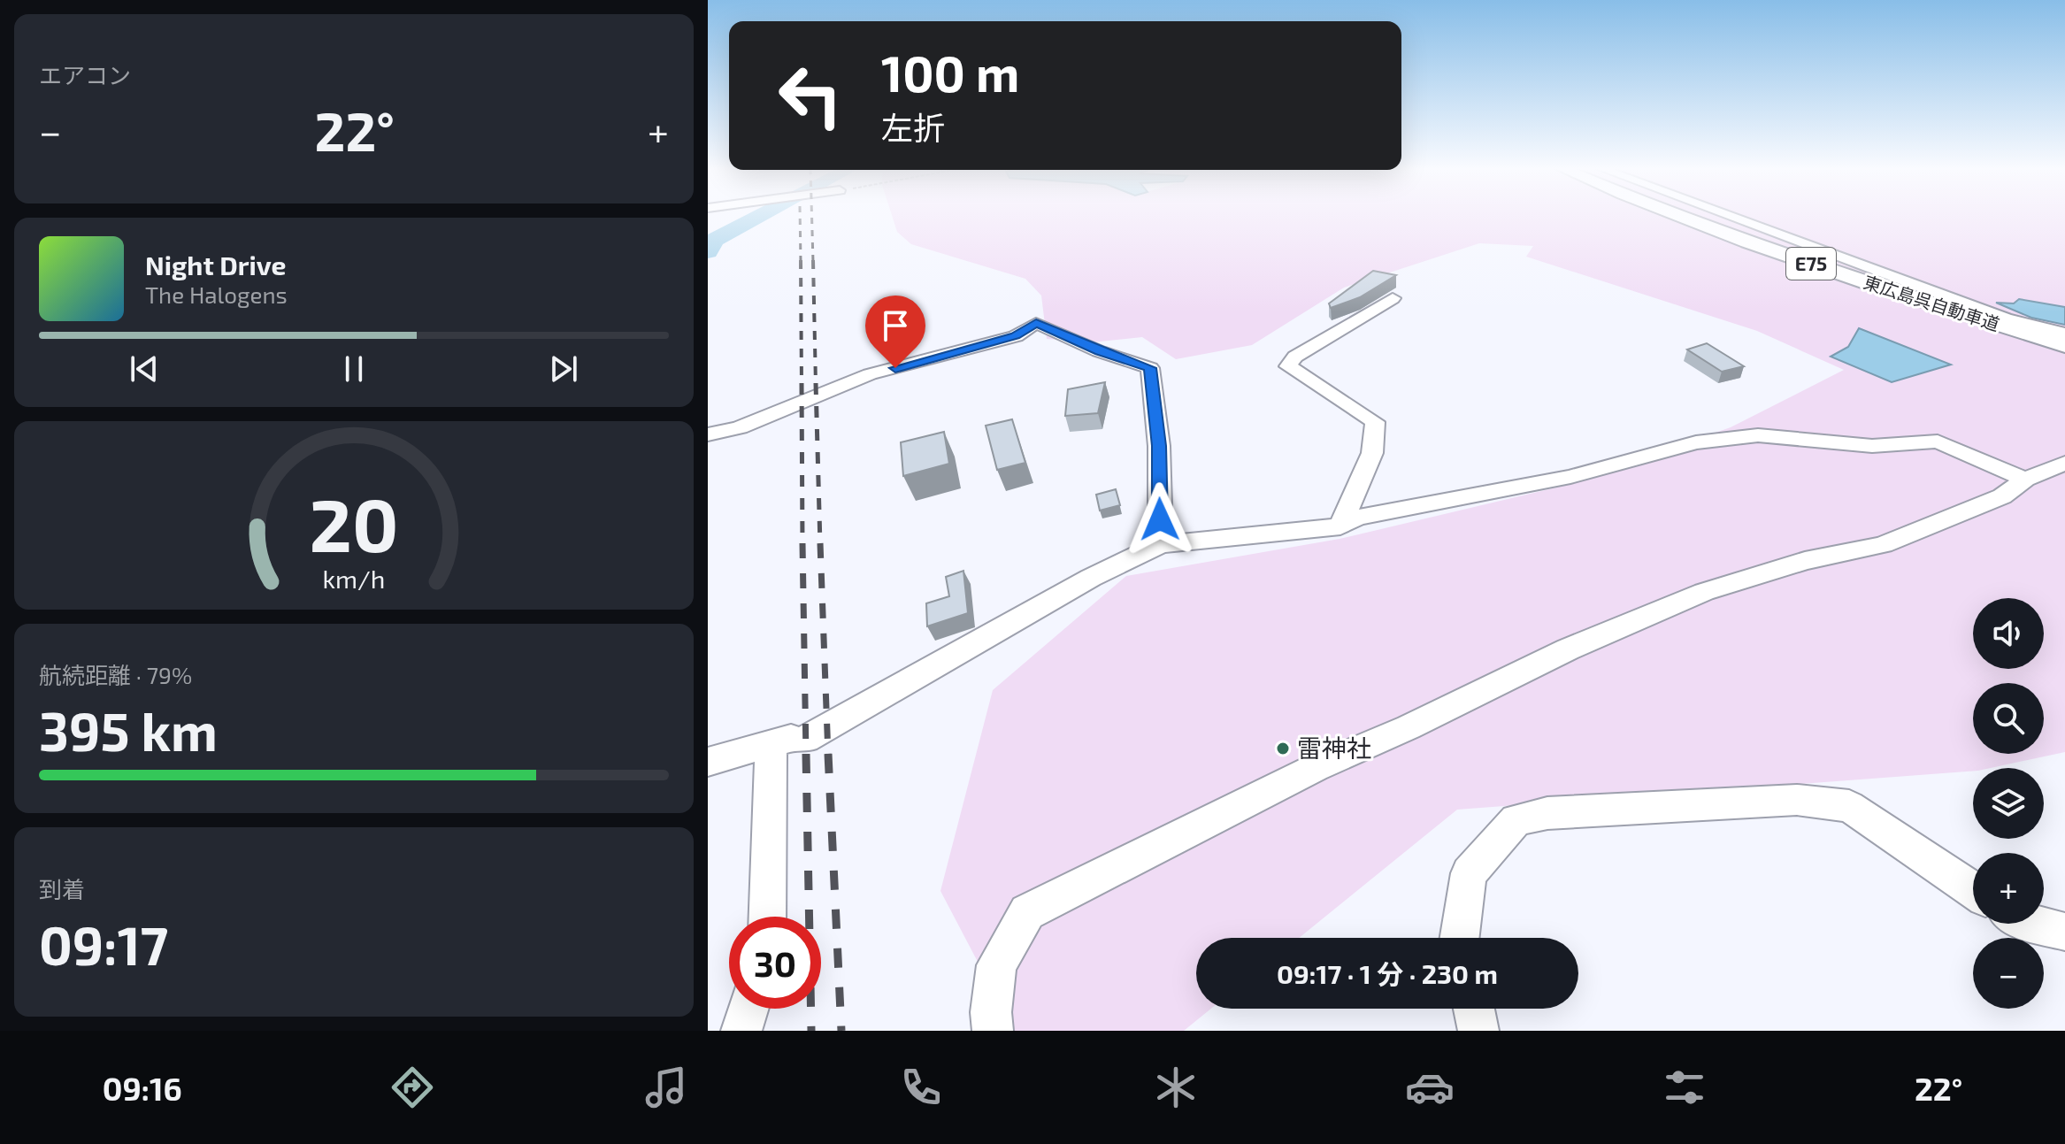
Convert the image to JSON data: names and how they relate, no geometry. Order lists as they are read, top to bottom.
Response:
{
  "streets": {
    "highway": ["E75", "東広島呉自動車道"]
  },
  "places": ["雷神社"],
  "page": {
    "tile": [
      "エアコン",
      ["航続距離 · 79%", "395 km"],
      ["到着", "09:17"]
    ],
    "turn": ["100 m", "左折"],
    "heat": ["−", "22°", "+"],
    "song": ["Night Drive", "The Halogens"],
    "map_buttons": ["+", "−"],
    "limit": "30",
    "trip": "09:17 · 1 分 · 230 m",
    "tabs": ["09:16", "22°"],
    "gauge": ["20", "km/h"]
  }
}
